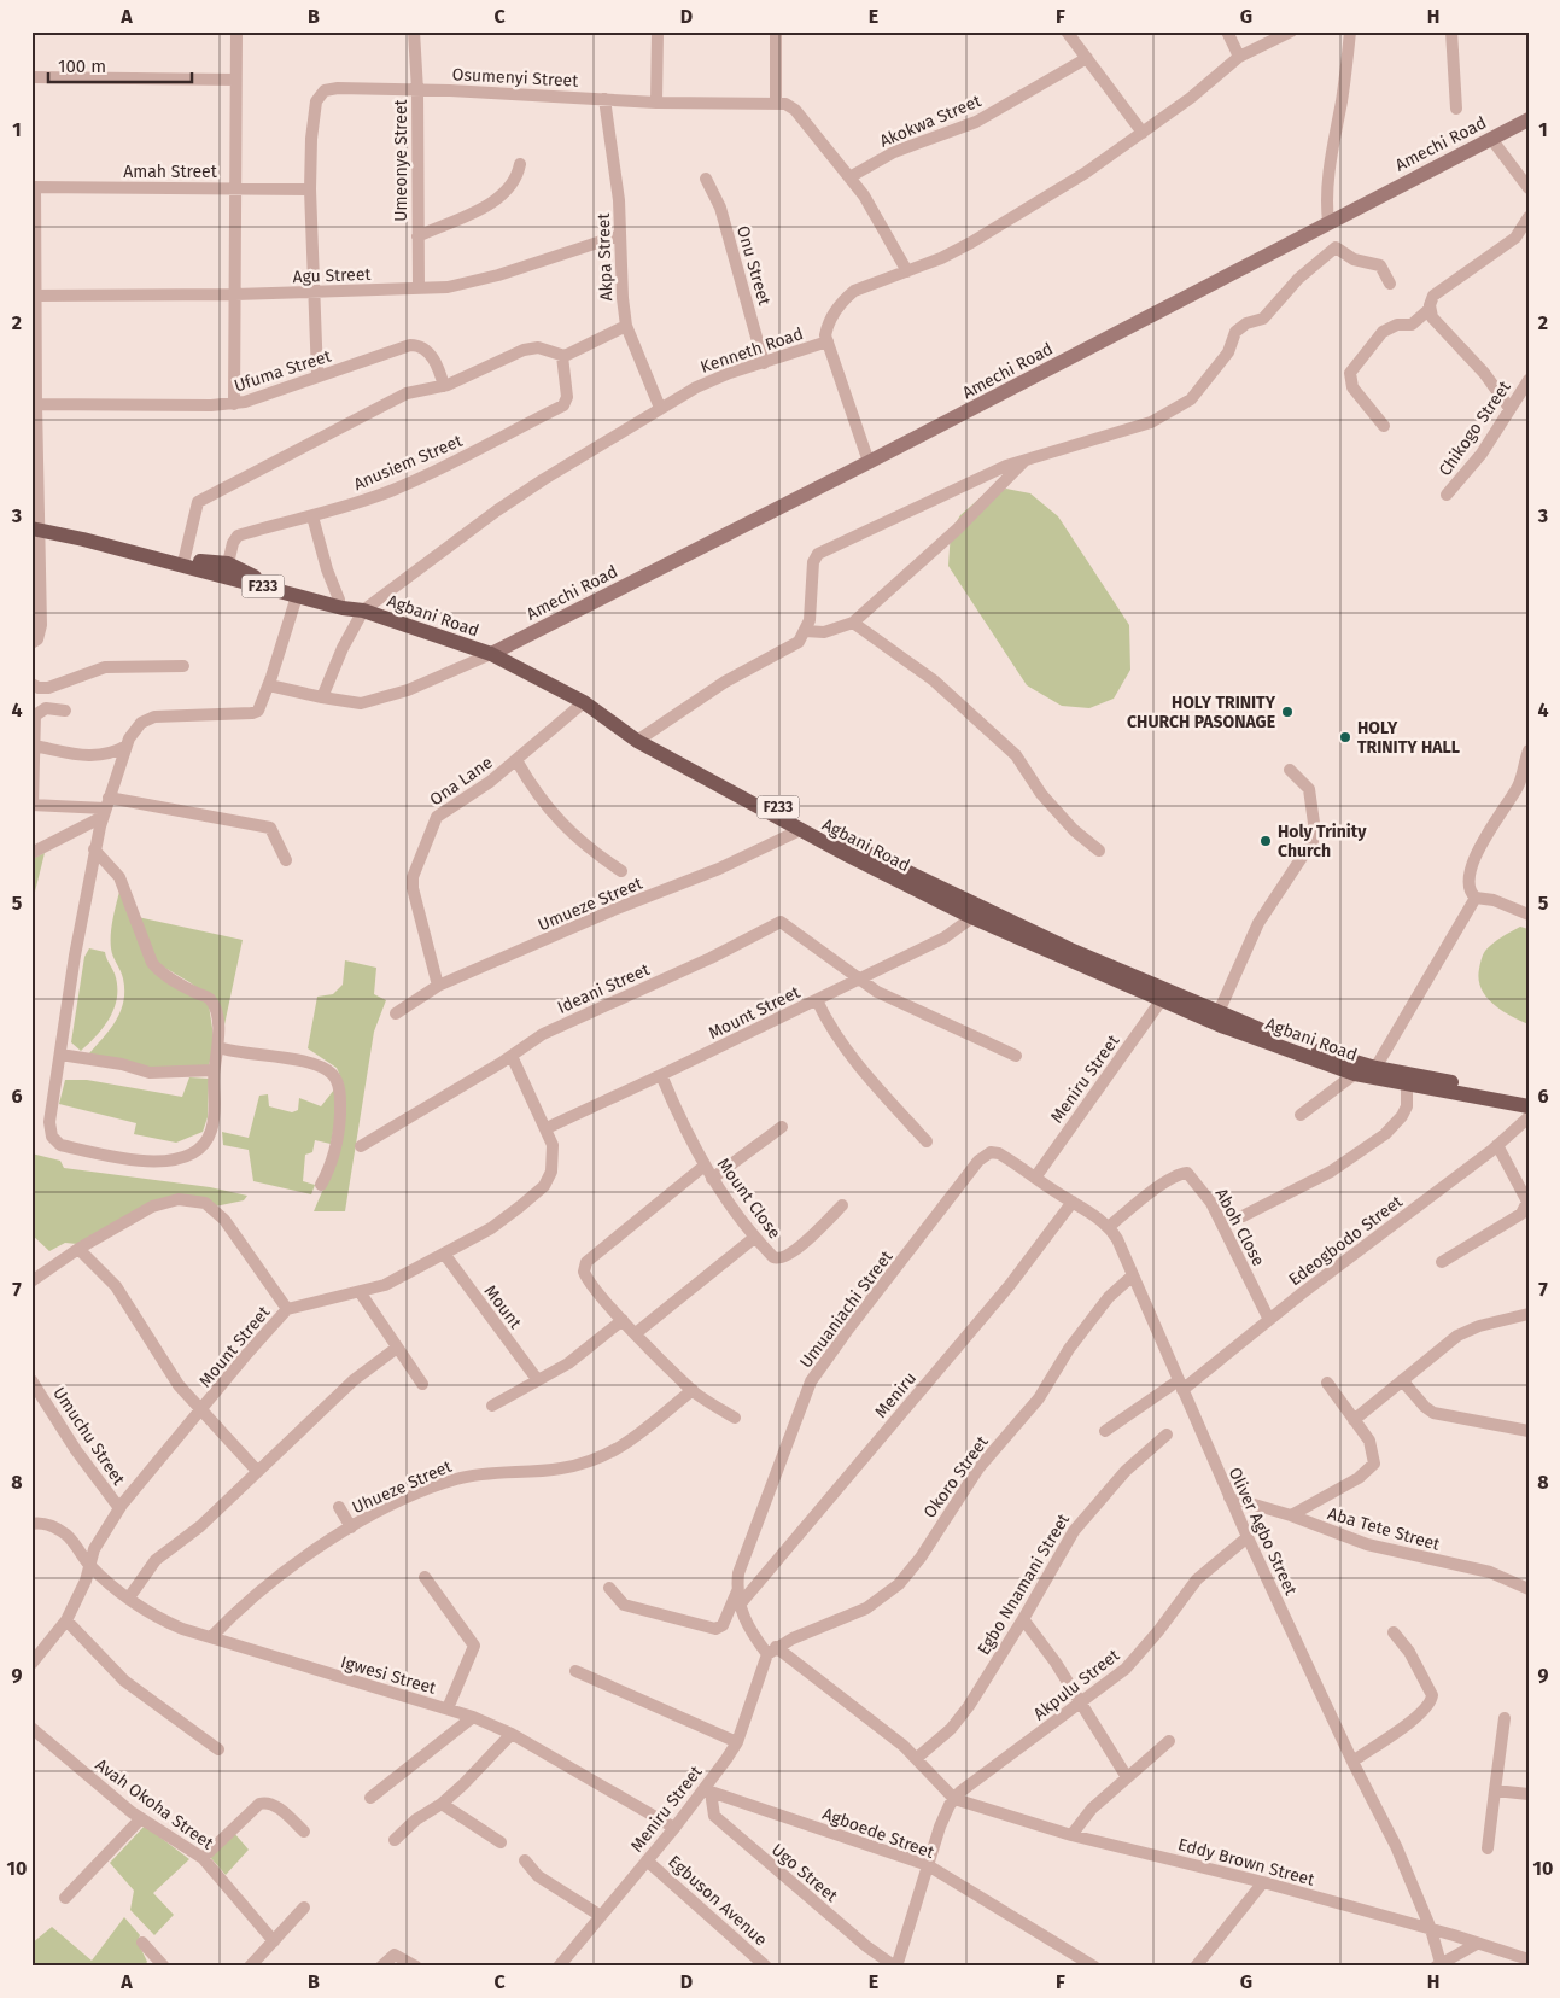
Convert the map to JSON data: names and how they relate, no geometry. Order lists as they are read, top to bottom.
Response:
{
  "streets": {
    "main road": ["Amechi Road", "F233", "Agbani Road"],
    "street": [
      "Osumenyi Street",
      "Akokwa Street",
      "Umeonye Street",
      "Amah Street",
      "Akpa Street",
      "Onu Street",
      "Agu Street",
      "Kenneth Road",
      "Ufuma Street",
      "Chikogo Street",
      "Anusiem Street",
      "Ona Lane",
      "Umueze Street",
      "Ideani Street",
      "Mount Street",
      "Meniru Street",
      "Mount Close",
      "Aboh Close",
      "Edeogbodo Street",
      "Mount",
      "Umuaniachi Street",
      "Meniru",
      "Umuchu Street",
      "Okoro Street",
      "Uhueze Street",
      "Aba Tete Street",
      "Oliver Agbo Street",
      "Egbo Nnamani Street",
      "Igwesi Street",
      "Akpulu Street",
      "Avah Okoha Street",
      "Agboede Street",
      "Eddy Brown Street",
      "Ugo Street",
      "Egbuson Avenue"
    ]
  },
  "crossings": [
    ["Osumenyi Street", "Akokwa Street"],
    ["Osumenyi Street", "Umeonye Street"],
    ["Osumenyi Street", "Amah Street"],
    ["Osumenyi Street", "Akpa Street"],
    ["Osumenyi Street", "Agu Street"],
    ["Osumenyi Street", "Kenneth Road"],
    ["Osumenyi Street", "Ufuma Street"],
    ["Amechi Road", "Agbani Road"],
    ["Umeonye Street", "Agu Street"],
    ["Akpa Street", "Agu Street"],
    ["Akpa Street", "Kenneth Road"],
    ["Onu Street", "Kenneth Road"],
    ["Kenneth Road", "Agbani Road"],
    ["Anusiem Street", "Agbani Road"],
    ["Agbani Road", "Ona Lane"],
    ["Agbani Road", "Umueze Street"],
    ["Agbani Road", "Mount Street"],
    ["Agbani Road", "Meniru Street"],
    ["Ona Lane", "Umueze Street"],
    ["Ideani Street", "Mount Street"],
    ["Mount Street", "Mount Close"],
    ["Mount Street", "Mount"],
    ["Mount Street", "Umuchu Street"],
    ["Mount Street", "Igwesi Street"],
    ["Meniru Street", "Umuaniachi Street"],
    ["Meniru Street", "Okoro Street"],
    ["Meniru Street", "Oliver Agbo Street"],
    ["Meniru Street", "Igwesi Street"],
    ["Meniru Street", "Agboede Street"],
    ["Meniru Street", "Ugo Street"],
    ["Meniru Street", "Egbuson Avenue"],
    ["Aboh Close", "Edeogbodo Street"],
    ["Aboh Close", "Oliver Agbo Street"],
    ["Edeogbodo Street", "Oliver Agbo Street"],
    ["Umuaniachi Street", "Meniru"],
    ["Umuaniachi Street", "Okoro Street"],
    ["Umuaniachi Street", "Oliver Agbo Street"],
    ["Meniru", "Oliver Agbo Street"],
    ["Okoro Street", "Oliver Agbo Street"],
    ["Uhueze Street", "Igwesi Street"],
    ["Aba Tete Street", "Oliver Agbo Street"],
    ["Oliver Agbo Street", "Akpulu Street"],
    ["Oliver Agbo Street", "Eddy Brown Street"],
    ["Akpulu Street", "Eddy Brown Street"],
    ["Agboede Street", "Ugo Street"]
  ],
  "places": ["HOLY TRINITY CHURCH PASONAGE", "HOLY TRINITY HALL", "Holy Trinity Church"],
  "scale_bar": "100 m",
  "grid": {
    "columns": [
      "A",
      "B",
      "C",
      "D",
      "E",
      "F",
      "G",
      "H"
    ],
    "rows": [
      "1",
      "2",
      "3",
      "4",
      "5",
      "6",
      "7",
      "8",
      "9",
      "10"
    ]
  }
}
